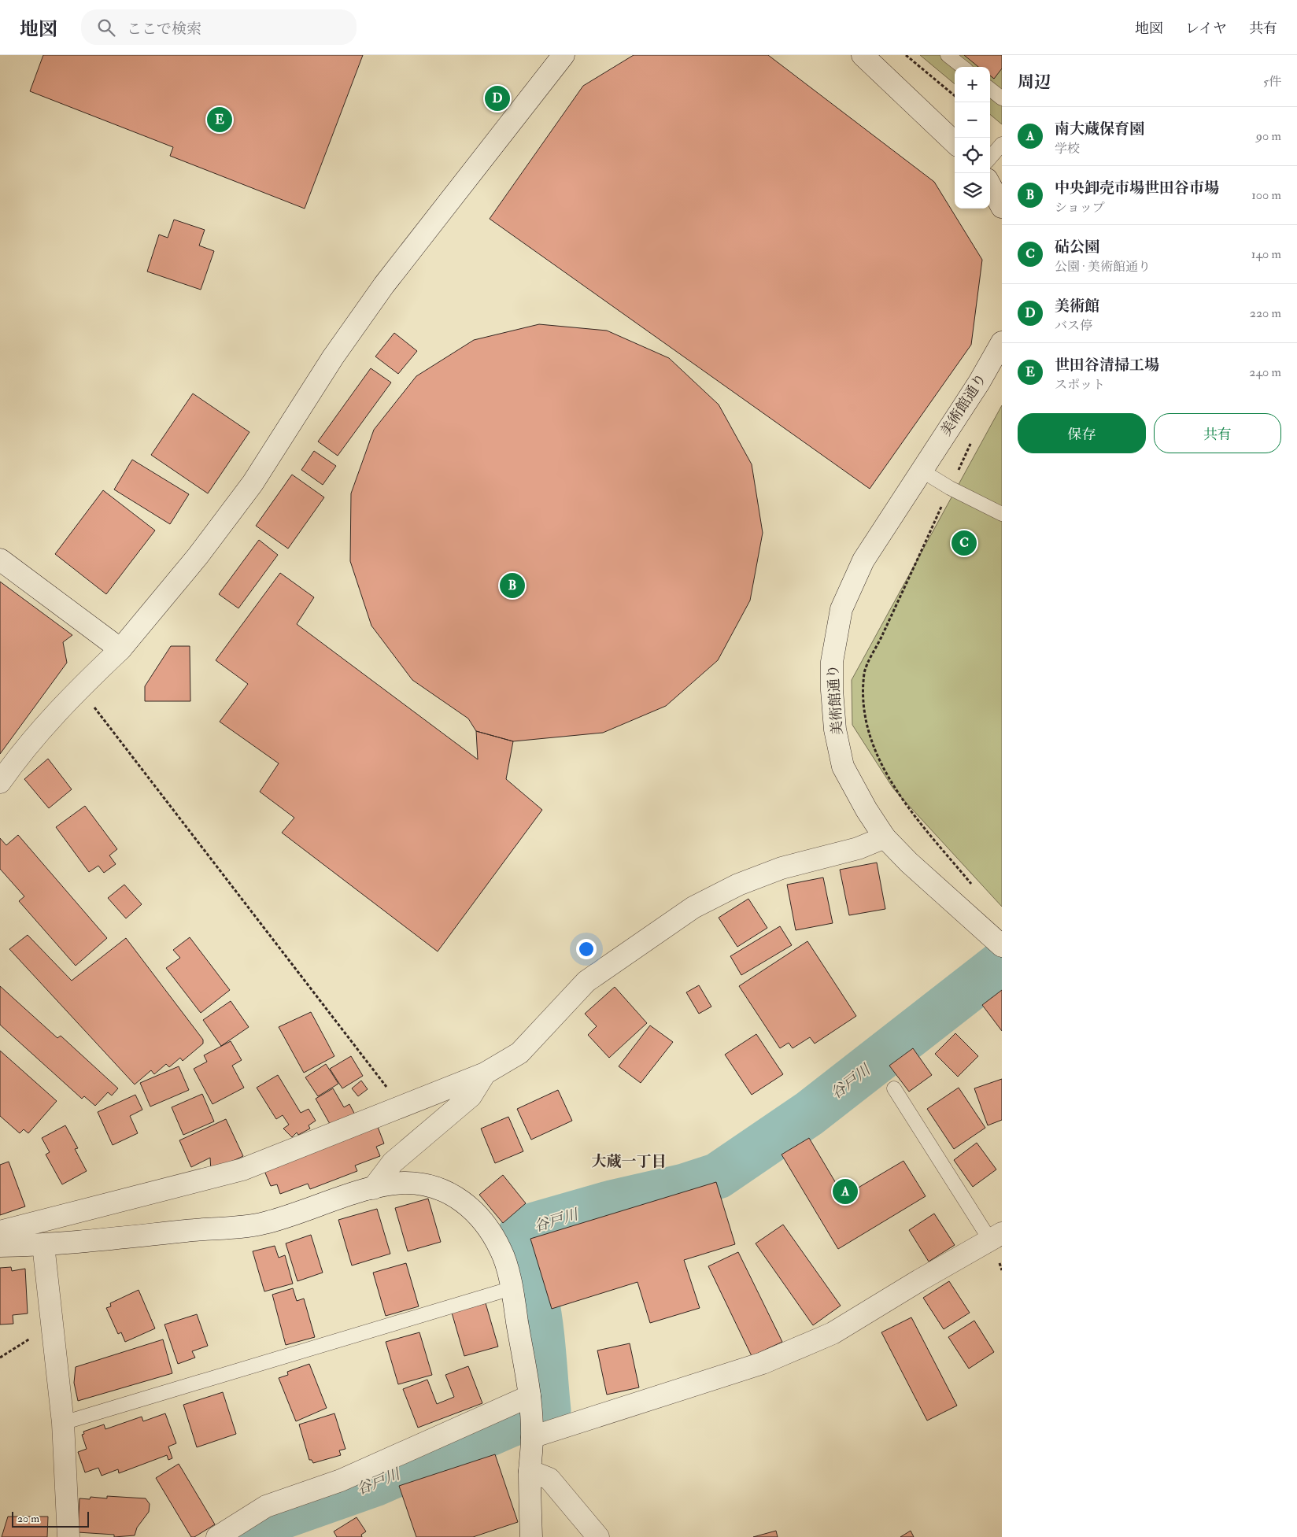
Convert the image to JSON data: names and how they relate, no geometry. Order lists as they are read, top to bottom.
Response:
{
  "streets": {
    "street": ["美術館通り"]
  },
  "districts": ["大蔵一丁目"],
  "water": ["谷戸川"],
  "scale_bar": "20 m",
  "page": {
    "header": "地図",
    "search": "ここで検索",
    "nav": ["地図", "レイヤ", "共有"],
    "heading": ["周辺", "5件"],
    "map_buttons": ["+", "−"],
    "pins": [
      "D",
      "E",
      "C",
      "B",
      "A"
    ],
    "list": [
      {
        "mark": "A",
        "name": "南大蔵保育園",
        "note": "学校",
        "value": "90 m"
      },
      {
        "mark": "B",
        "name": "中央卸売市場世田谷市場",
        "note": "ショップ",
        "value": "100 m"
      },
      {
        "mark": "C",
        "name": "砧公園",
        "note": "公園 · 美術館通り",
        "value": "140 m"
      },
      {
        "mark": "D",
        "name": "美術館",
        "note": "バス停",
        "value": "220 m"
      },
      {
        "mark": "E",
        "name": "世田谷清掃工場",
        "note": "スポット",
        "value": "240 m"
      }
    ],
    "buttons": ["保存", "共有"],
    "scale": "20 m"
  }
}
